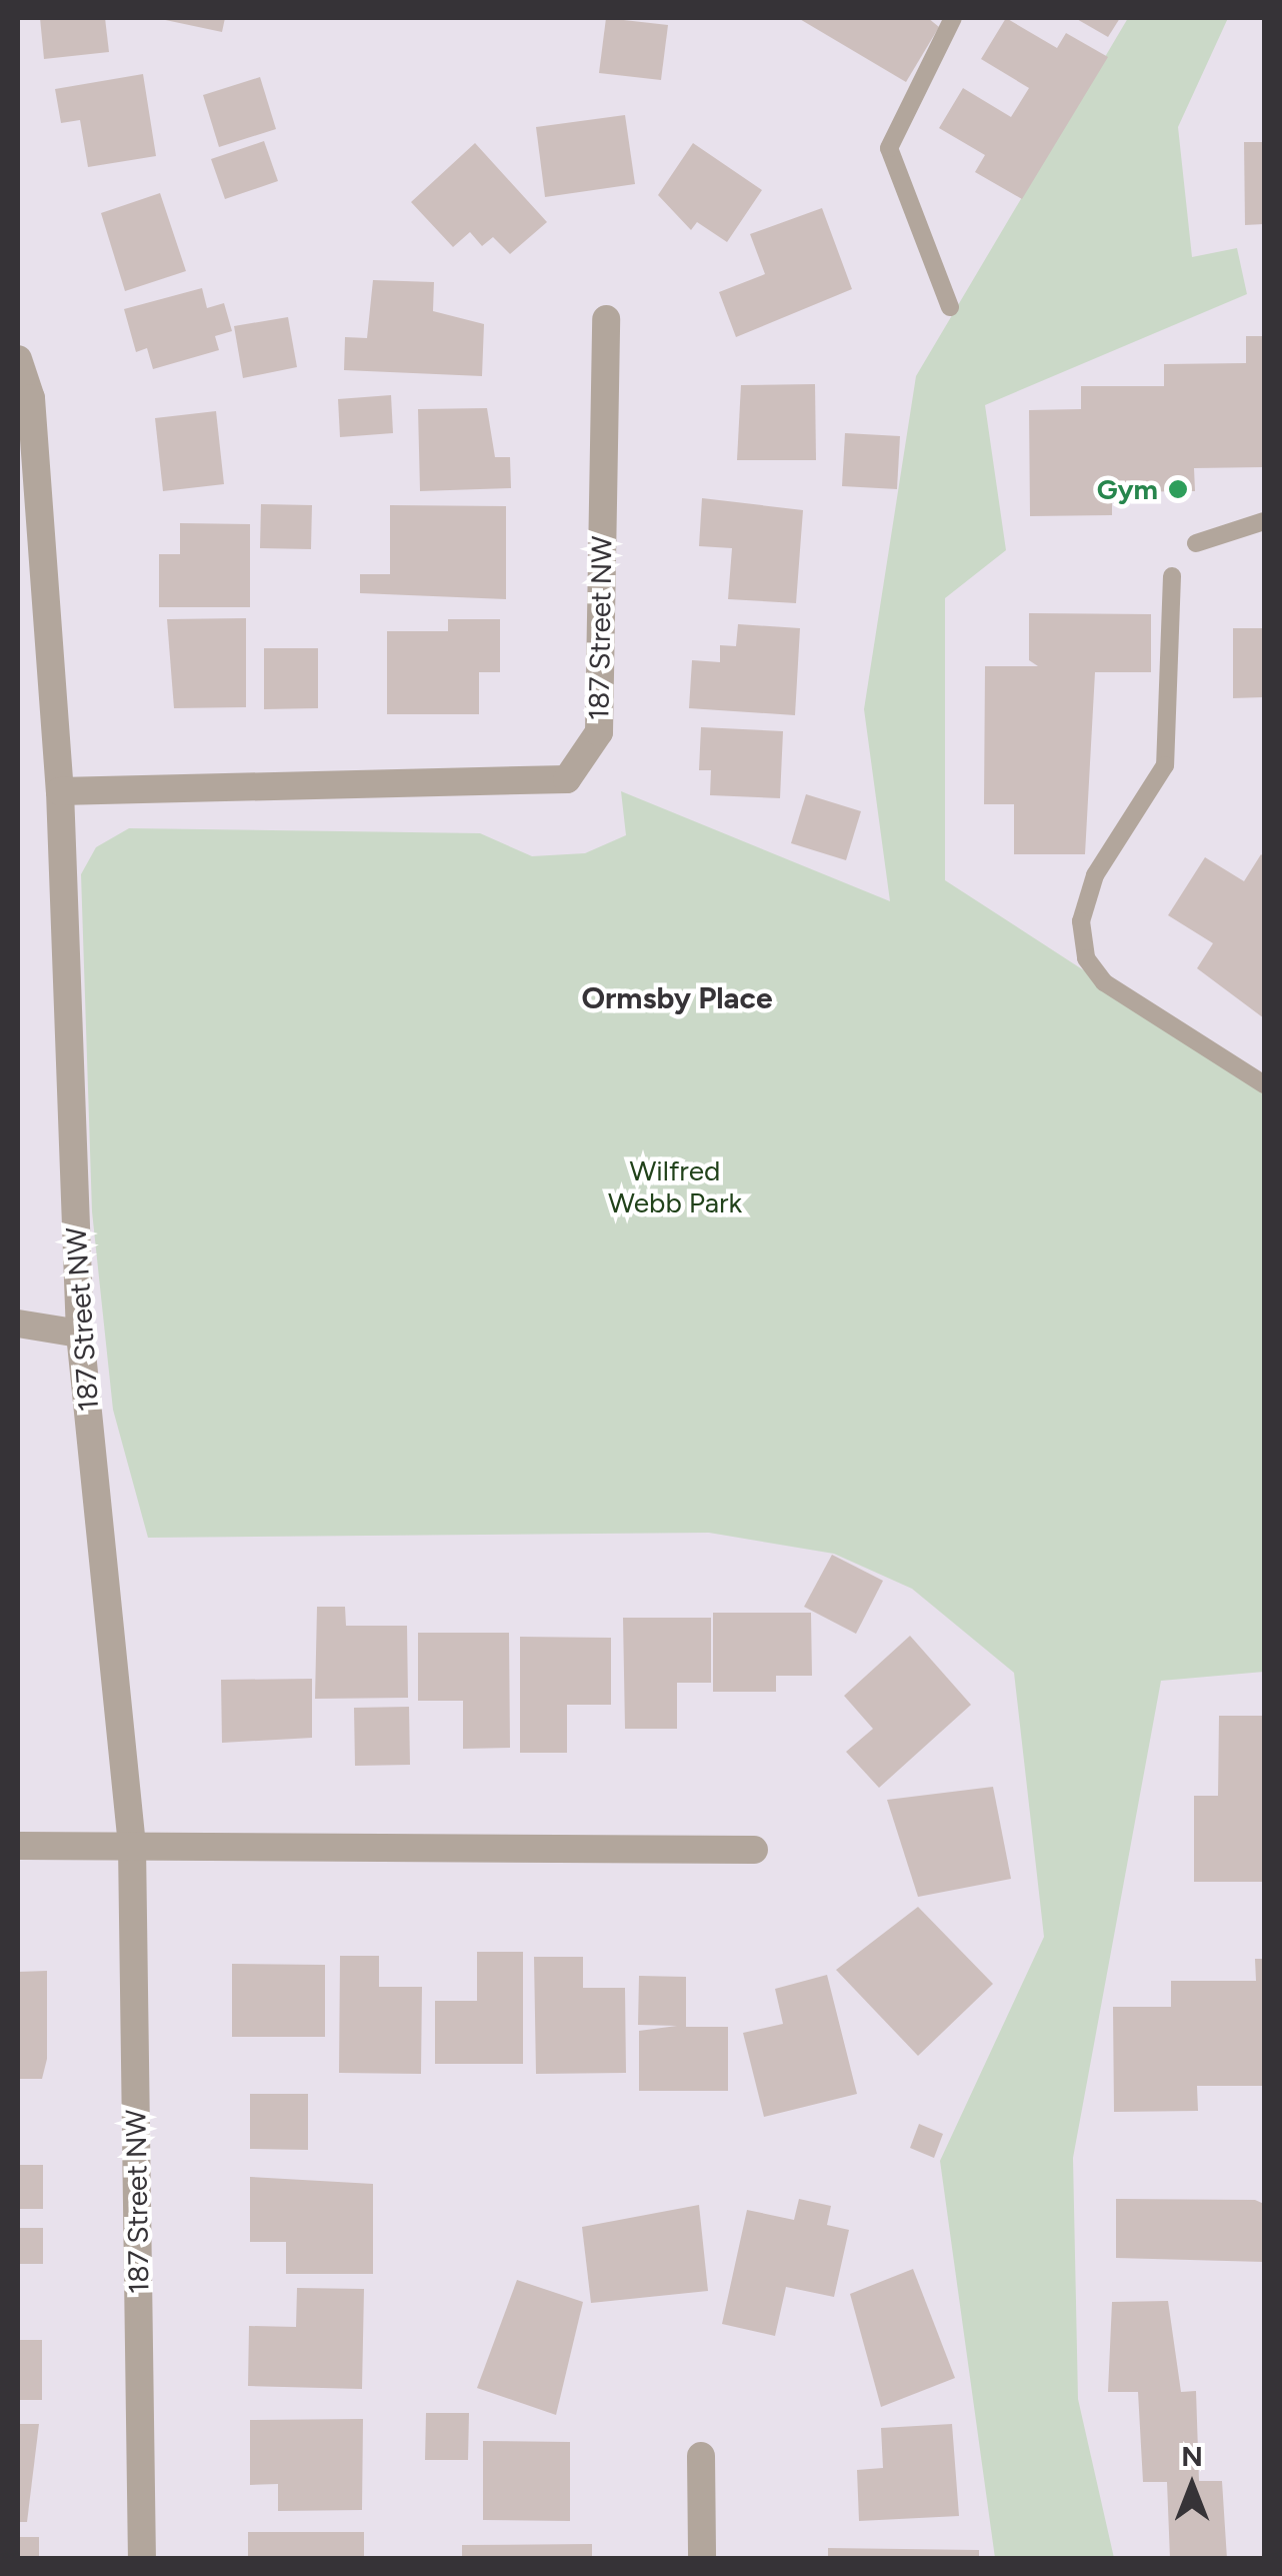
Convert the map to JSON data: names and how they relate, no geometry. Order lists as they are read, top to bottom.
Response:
{
  "streets": {
    "street": ["187 Street NW"]
  },
  "districts": ["Ormsby Place"],
  "parks": ["Wilfred Webb Park"],
  "places": ["Gym"],
  "north": "top"
}
